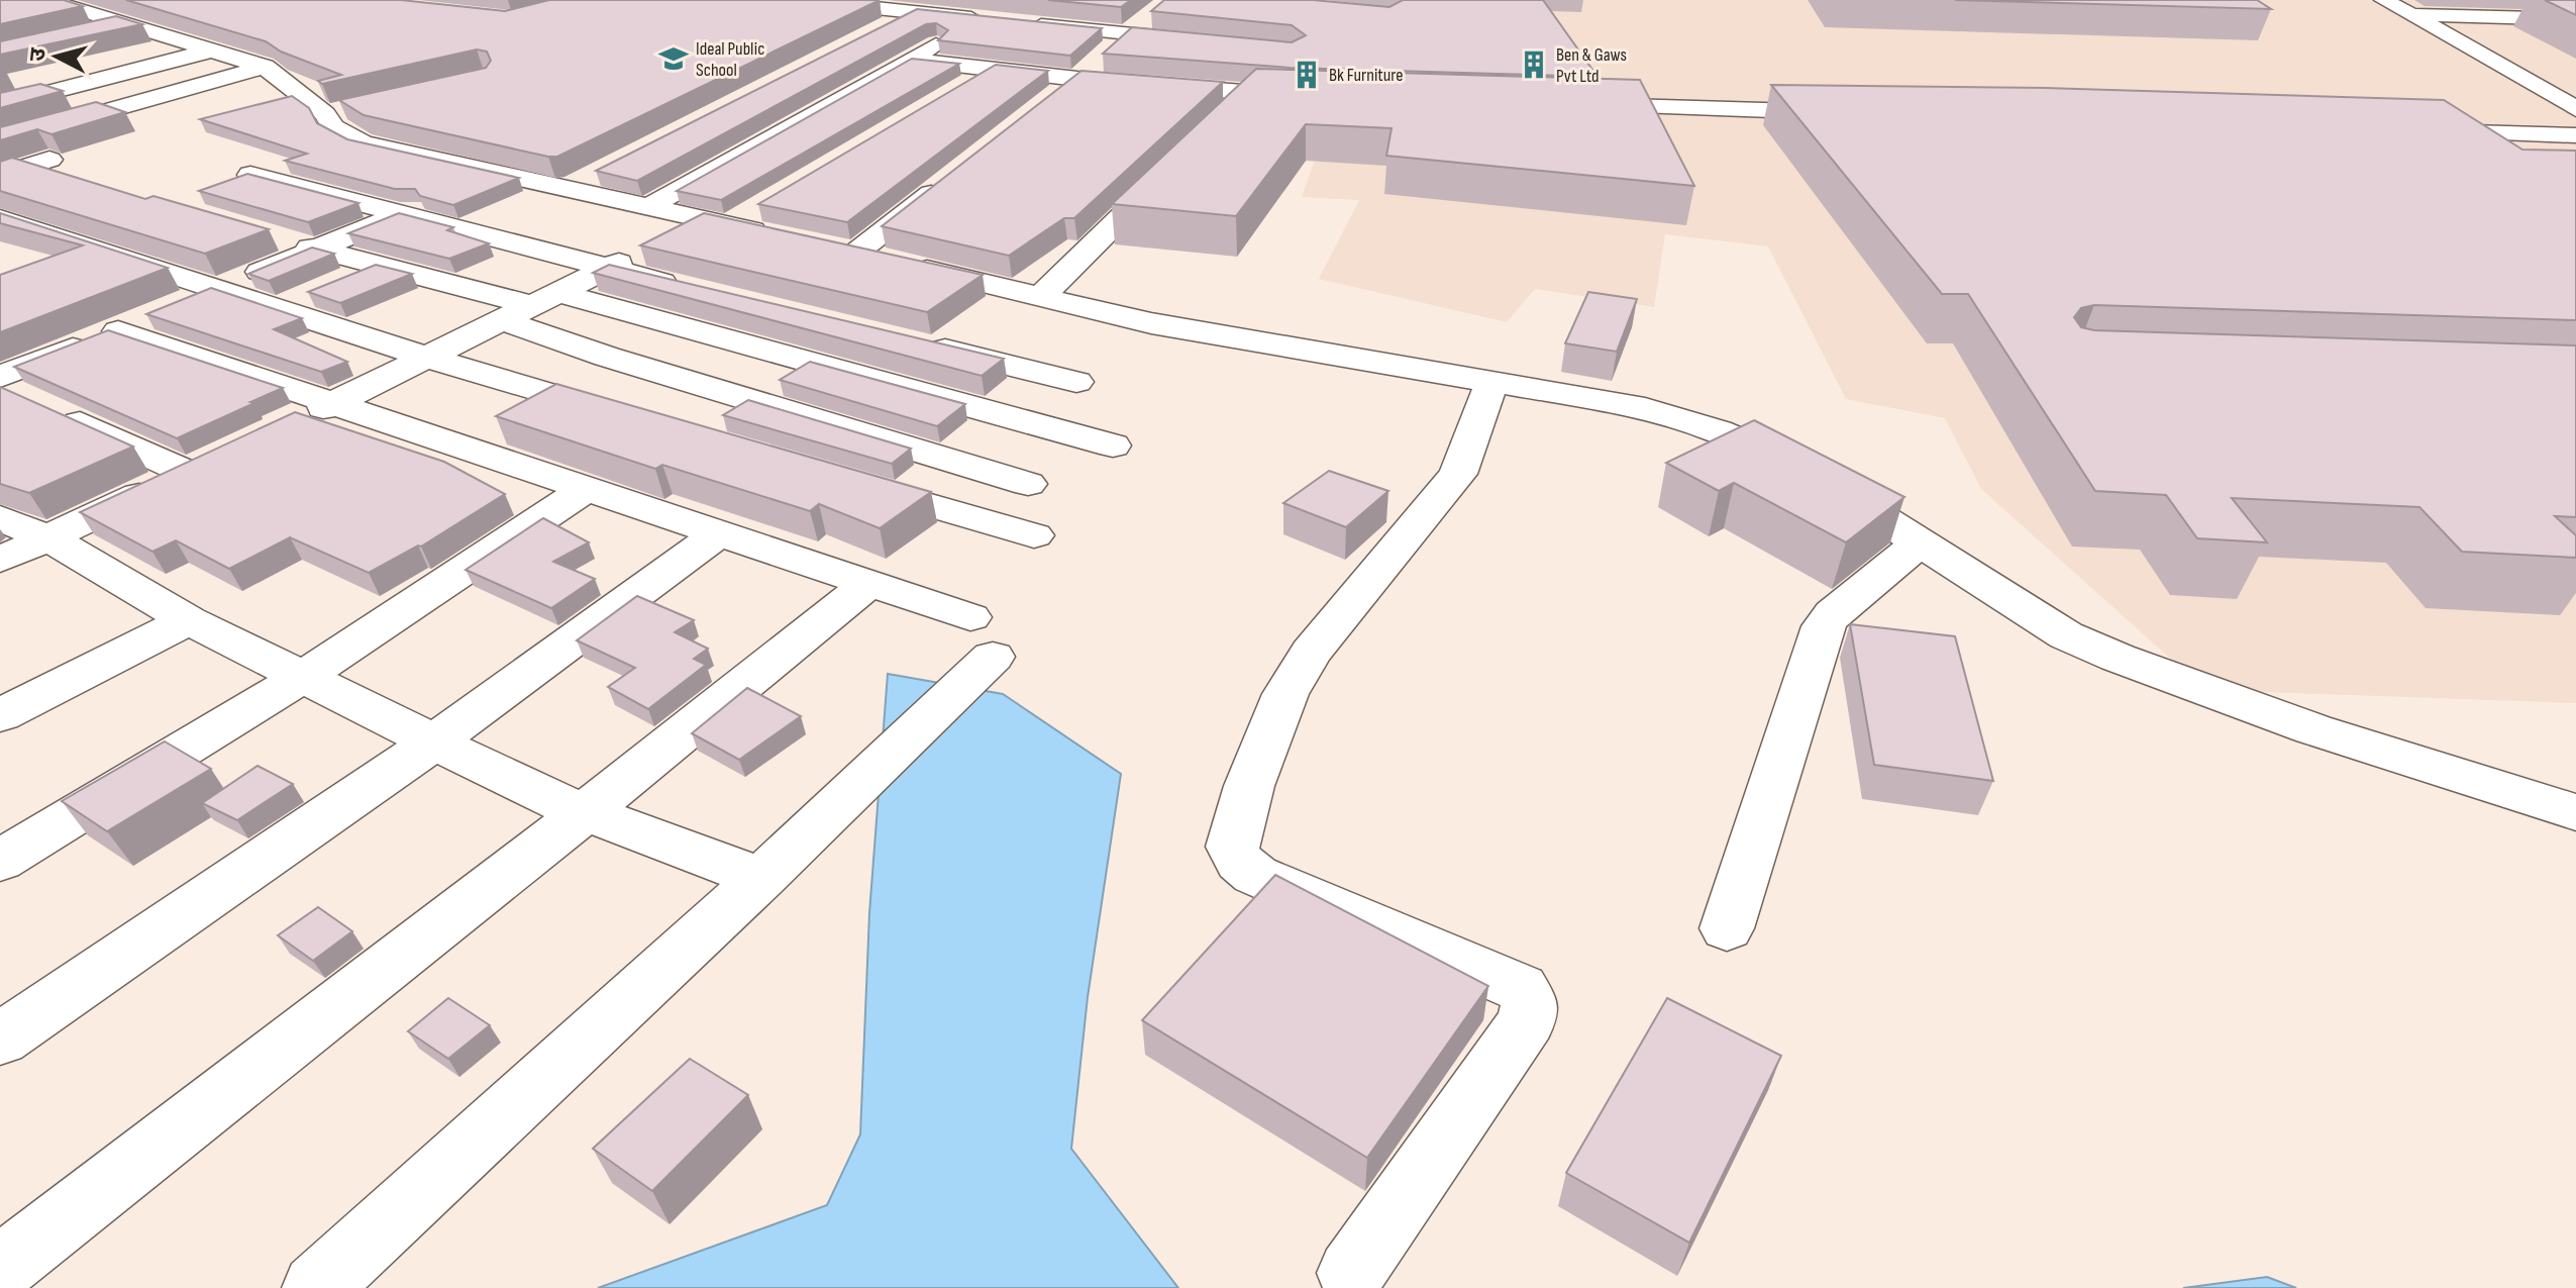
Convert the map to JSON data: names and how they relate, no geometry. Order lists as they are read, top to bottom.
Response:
{
  "places": {
    "school or university": ["Ideal Public School"],
    "building": ["Ben & Gaws Pvt Ltd", "Bk Furniture"]
  },
  "north": "left"
}
